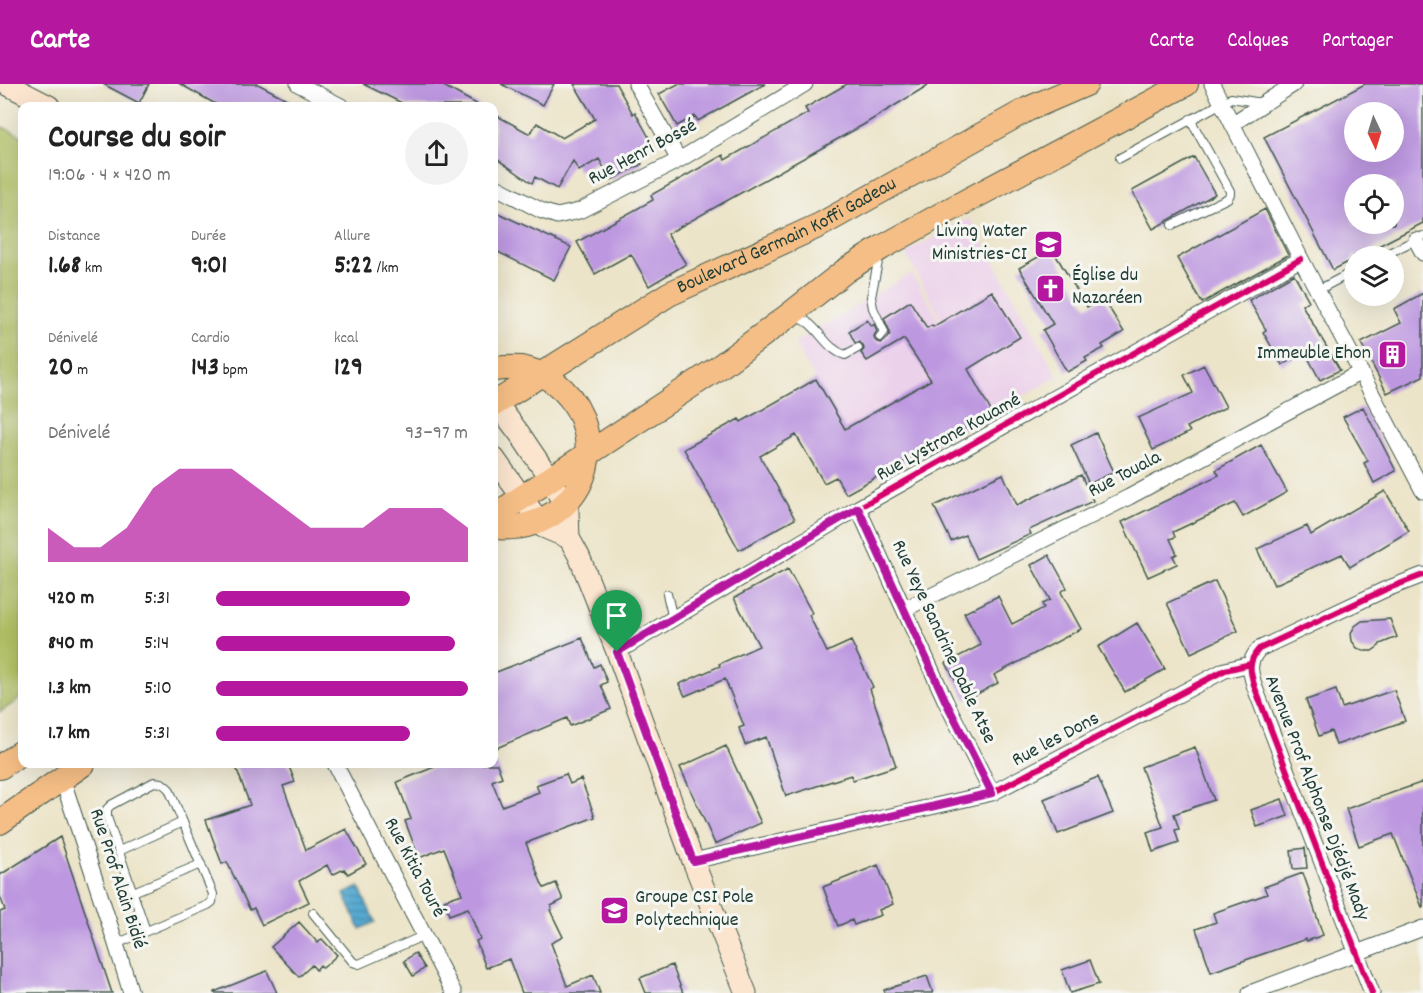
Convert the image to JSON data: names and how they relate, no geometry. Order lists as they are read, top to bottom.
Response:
{
  "streets": {
    "main road": ["Boulevard Germain Koffi Gadeau"],
    "street": [
      "Rue Henri Bossé",
      "Rue Lystrone Kouamé",
      "Rue Touala",
      "Rue Yeye Sandrine Dable Atse",
      "Rue les Dons",
      "Avenue Prof Alphonse Djédjé Mady",
      "Rue Kitia Touré",
      "Rue Prof Alain Bidié"
    ]
  },
  "crossings": [
    ["Rue Lystrone Kouamé", "Rue Yeye Sandrine Dable Atse"],
    ["Rue Touala", "Rue Yeye Sandrine Dable Atse"],
    ["Rue Yeye Sandrine Dable Atse", "Rue les Dons"],
    ["Rue les Dons", "Avenue Prof Alphonse Djédjé Mady"]
  ],
  "places": {
    "school or university": ["Living Water Ministries-CI", "Groupe CSI Pole Polytechnique"],
    "church": ["Église du Nazaréen"],
    "building": ["Immeuble Ehon"]
  },
  "north": "bottom",
  "page": {
    "header": "Carte",
    "nav": ["Carte", "Calques", "Partager"],
    "heading": ["Course du soir", "19:06 · 4 × 420 m"],
    "stats": [
      ["Distance", "1.68 km"],
      ["Durée", "9:01"],
      ["Allure", "5:22 /km"],
      ["Dénivelé", "20 m"],
      ["Cardio", "143 bpm"],
      ["kcal", "129"]
    ],
    "chart": ["Dénivelé", "93–97 m"],
    "list": [
      {
        "name": "420 m",
        "note": "5:31"
      },
      {
        "name": "840 m",
        "note": "5:14"
      },
      {
        "name": "1.3 km",
        "note": "5:10"
      },
      {
        "name": "1.7 km",
        "note": "5:31"
      }
    ]
  }
}
